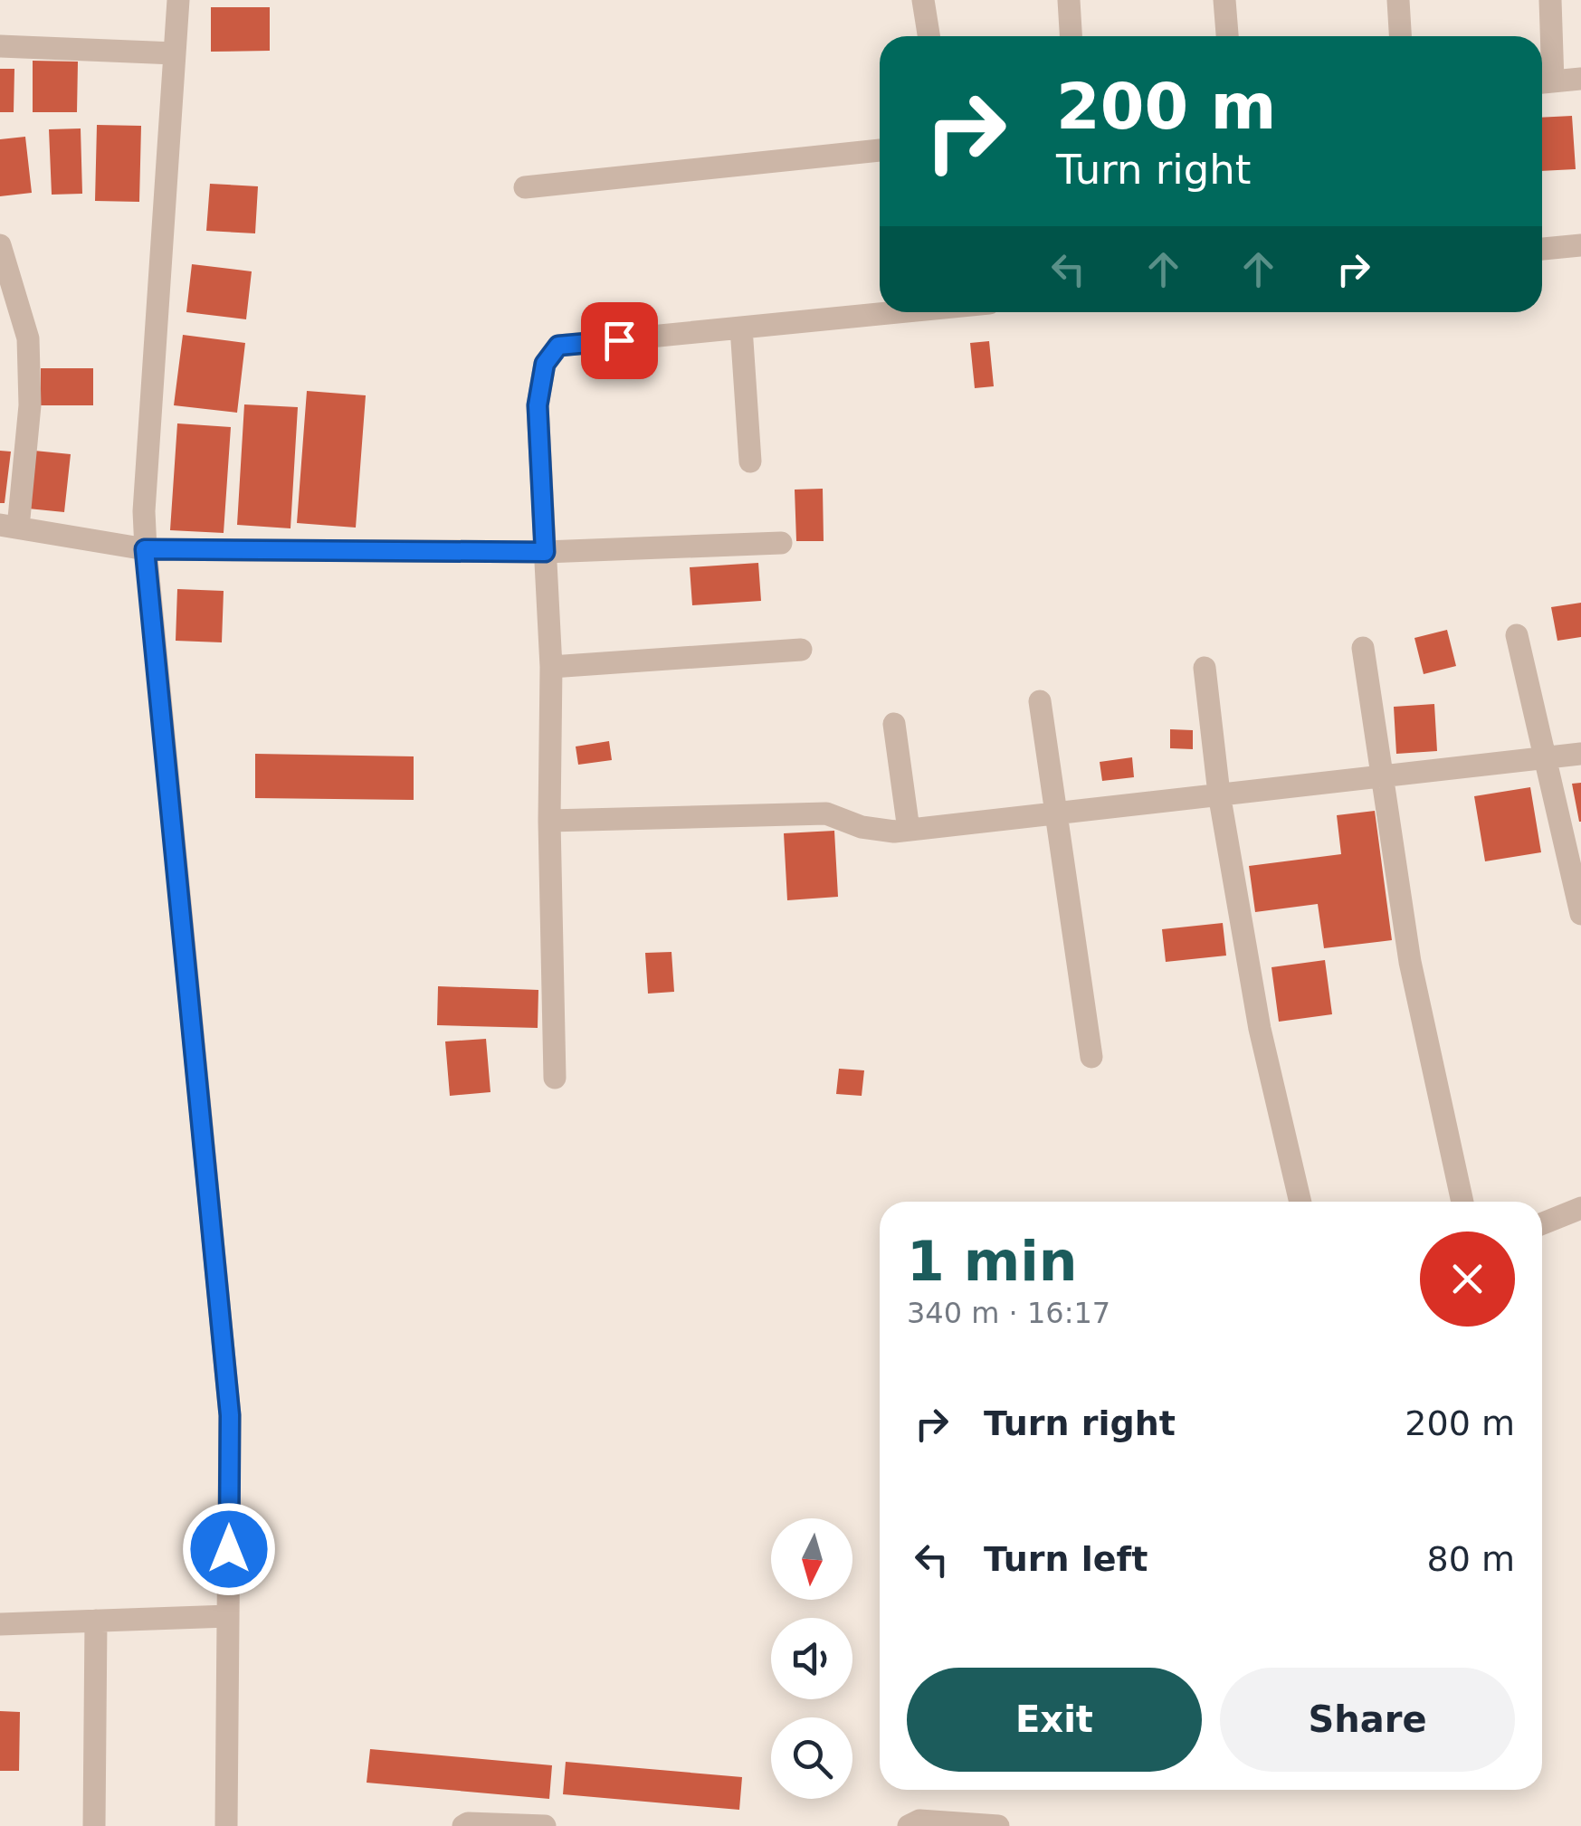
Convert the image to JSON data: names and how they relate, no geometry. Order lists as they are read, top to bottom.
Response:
{
  "north": "bottom",
  "page": {
    "turn": ["200 m", "Turn right"],
    "heading": ["1 min", "340 m · 16:17"],
    "list": [
      {
        "name": "Turn right",
        "value": "200 m"
      },
      {
        "name": "Turn left",
        "value": "80 m"
      }
    ],
    "buttons": ["Exit", "Share"]
  }
}
